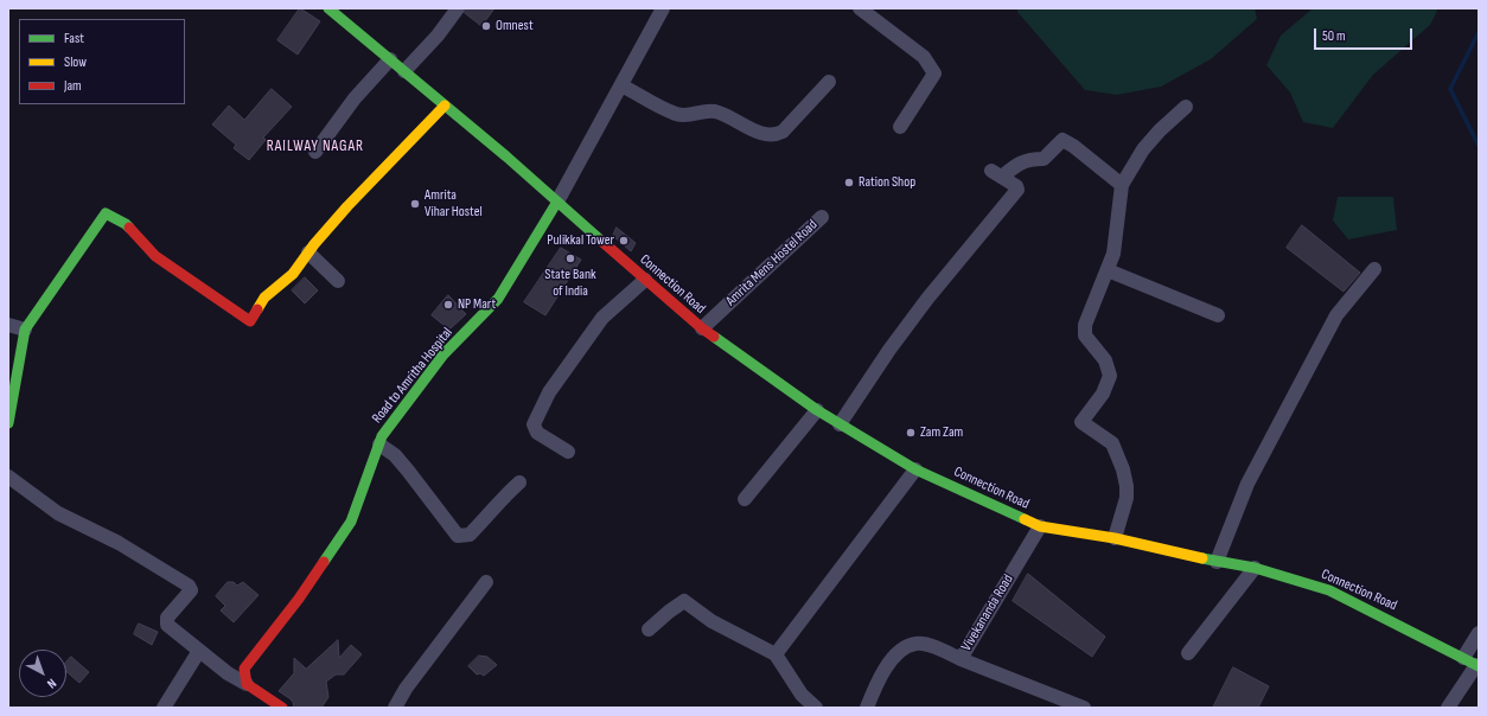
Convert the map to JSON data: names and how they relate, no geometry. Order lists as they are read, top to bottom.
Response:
{
  "streets": {
    "street": [
      "Amrita Mens Hostel Road",
      "Connection Road",
      "Road to Amritha Hospital",
      "Vivekananda Road"
    ]
  },
  "crossings": [
    ["Amrita Mens Hostel Road", "Connection Road"],
    ["Connection Road", "Road to Amritha Hospital"],
    ["Connection Road", "Vivekananda Road"]
  ],
  "districts": ["RAILWAY NAGAR"],
  "places": [
    "Omnest",
    "Ration Shop",
    "Amrita Vihar Hostel",
    "Pulikkal Tower",
    "State Bank of India",
    "NP Mart",
    "Zam Zam"
  ],
  "legend": ["Fast", "Slow", "Jam"],
  "scale_bar": "50 m",
  "north": "bottom right"
}
